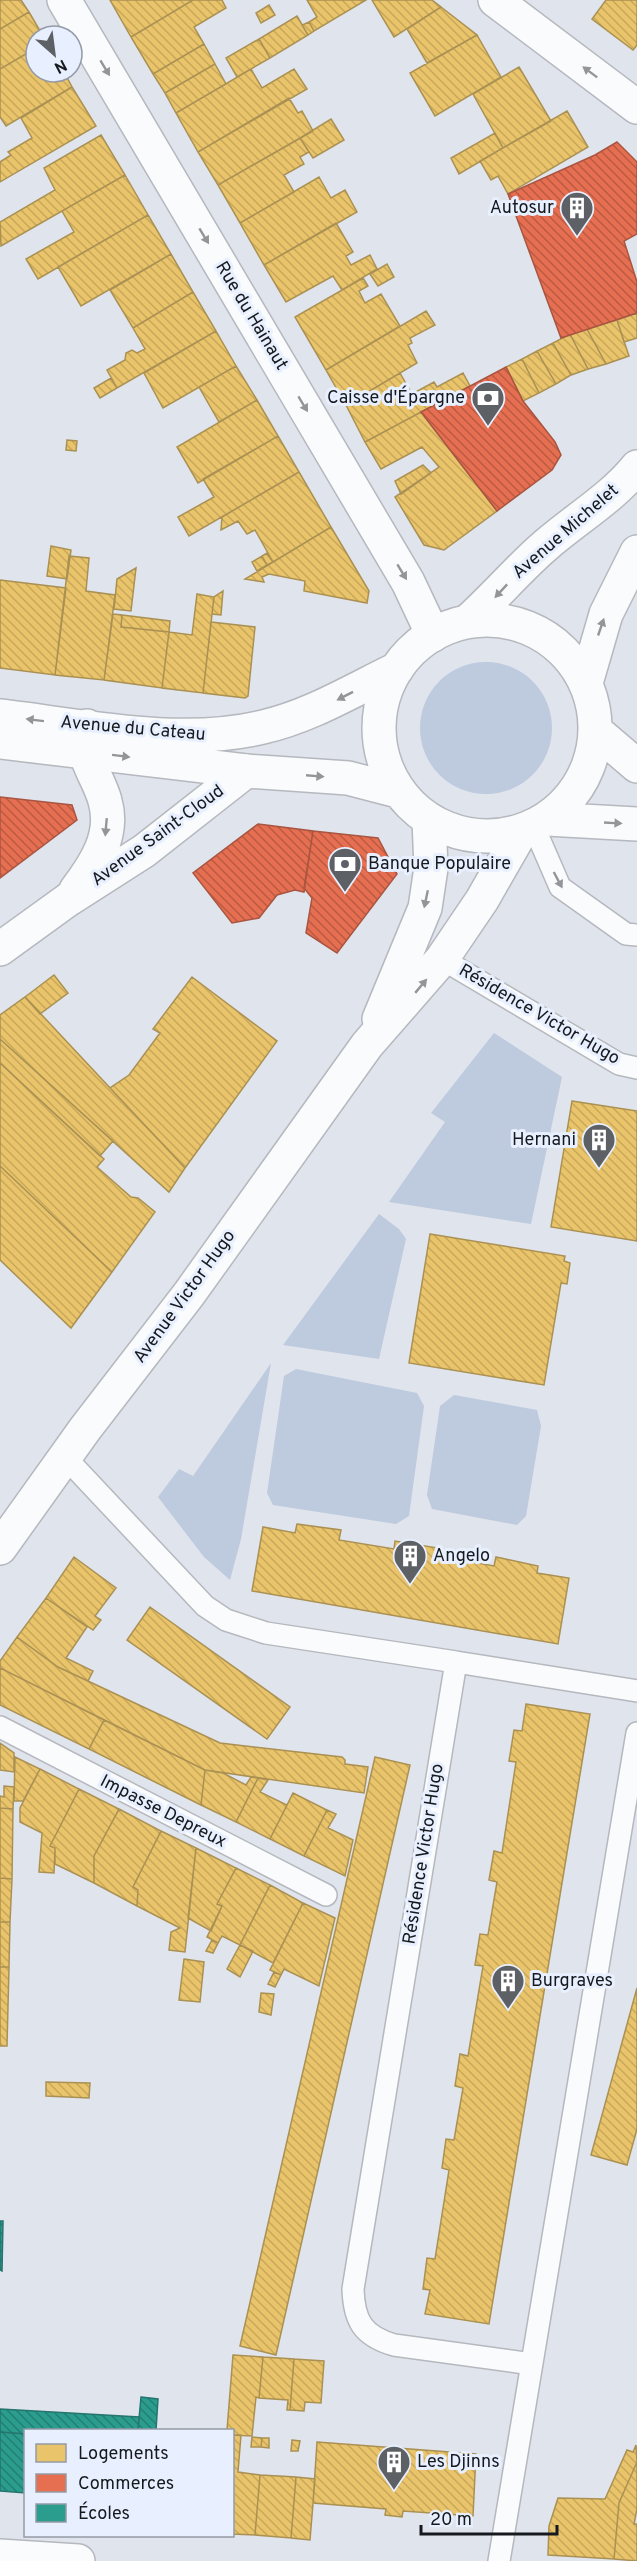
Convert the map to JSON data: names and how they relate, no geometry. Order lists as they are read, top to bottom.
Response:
{
  "streets": {
    "street": [
      "Rue du Hainaut",
      "Avenue Michelet",
      "Avenue du Cateau",
      "Avenue Saint-Cloud",
      "Avenue Victor Hugo"
    ],
    "lane": ["Résidence Victor Hugo", "Impasse Depreux"]
  },
  "crossings": [
    ["Avenue Michelet", "Avenue Victor Hugo"],
    ["Avenue du Cateau", "Avenue Saint-Cloud"],
    ["Résidence Victor Hugo", "Avenue Victor Hugo"]
  ],
  "one_way": ["Rue du Hainaut", "Avenue Michelet"],
  "places": {
    "building": [
      "Autosur",
      "Hernani",
      "Angelo",
      "Burgraves",
      "Les Djinns"
    ],
    "bank": ["Caisse d'Épargne", "Banque Populaire"]
  },
  "legend": ["Logements", "Commerces", "Écoles"],
  "scale_bar": "20 m",
  "north": "bottom right"
}
